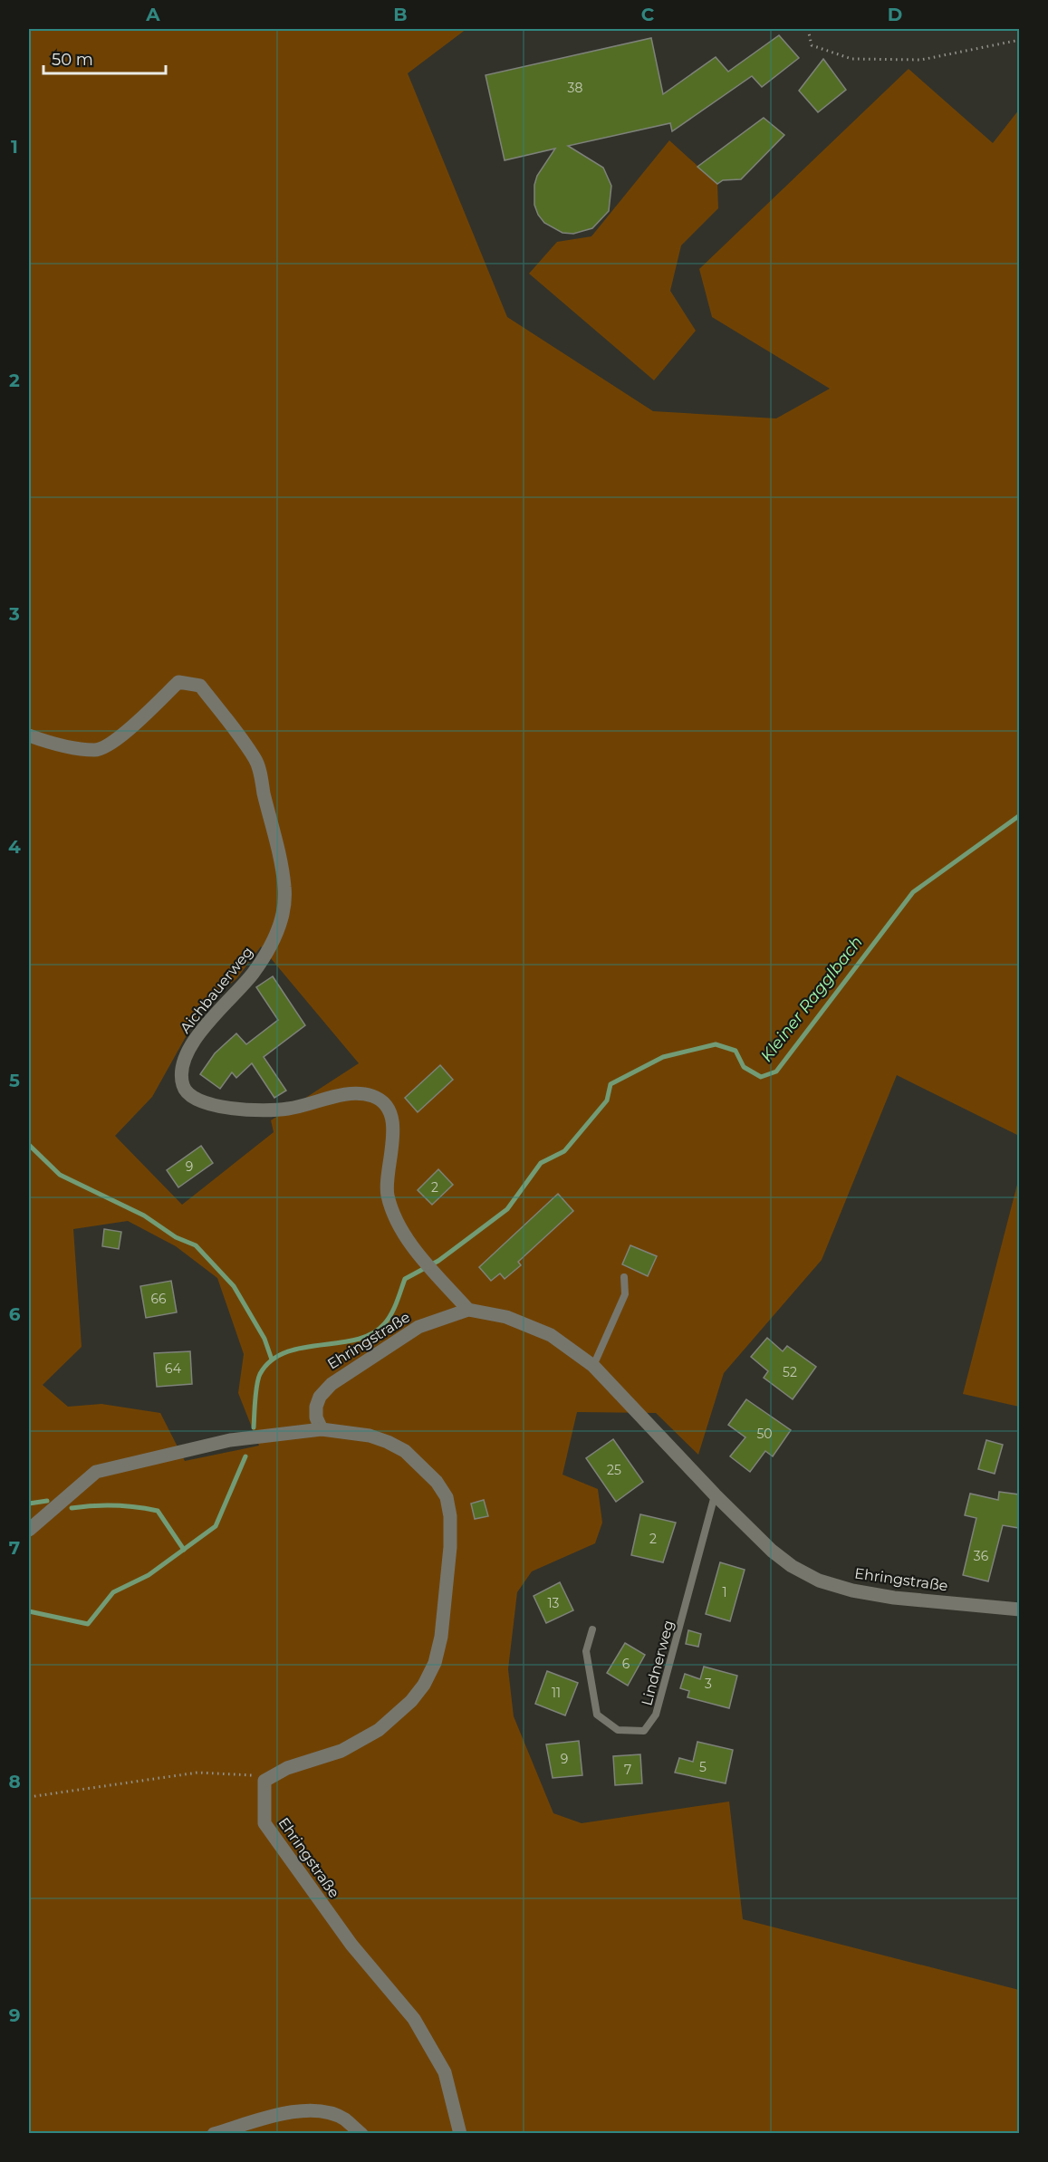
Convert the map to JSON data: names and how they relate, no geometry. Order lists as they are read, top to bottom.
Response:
{
  "streets": {
    "street": ["Aichbauerweg", "Ehringstraße"],
    "lane": ["Lindnerweg"]
  },
  "crossings": [
    ["Aichbauerweg", "Ehringstraße"],
    ["Ehringstraße", "Lindnerweg"]
  ],
  "water": ["Kleiner Ragglbach"],
  "house_numbers": [
    "38",
    "9",
    "2",
    "66",
    "64",
    "52",
    "50",
    "25",
    "2",
    "36",
    "1",
    "13",
    "6",
    "3",
    "11",
    "9",
    "5",
    "7"
  ],
  "scale_bar": "50 m",
  "grid": {
    "columns": [
      "A",
      "B",
      "C",
      "D"
    ],
    "rows": [
      "1",
      "2",
      "3",
      "4",
      "5",
      "6",
      "7",
      "8",
      "9"
    ]
  }
}
